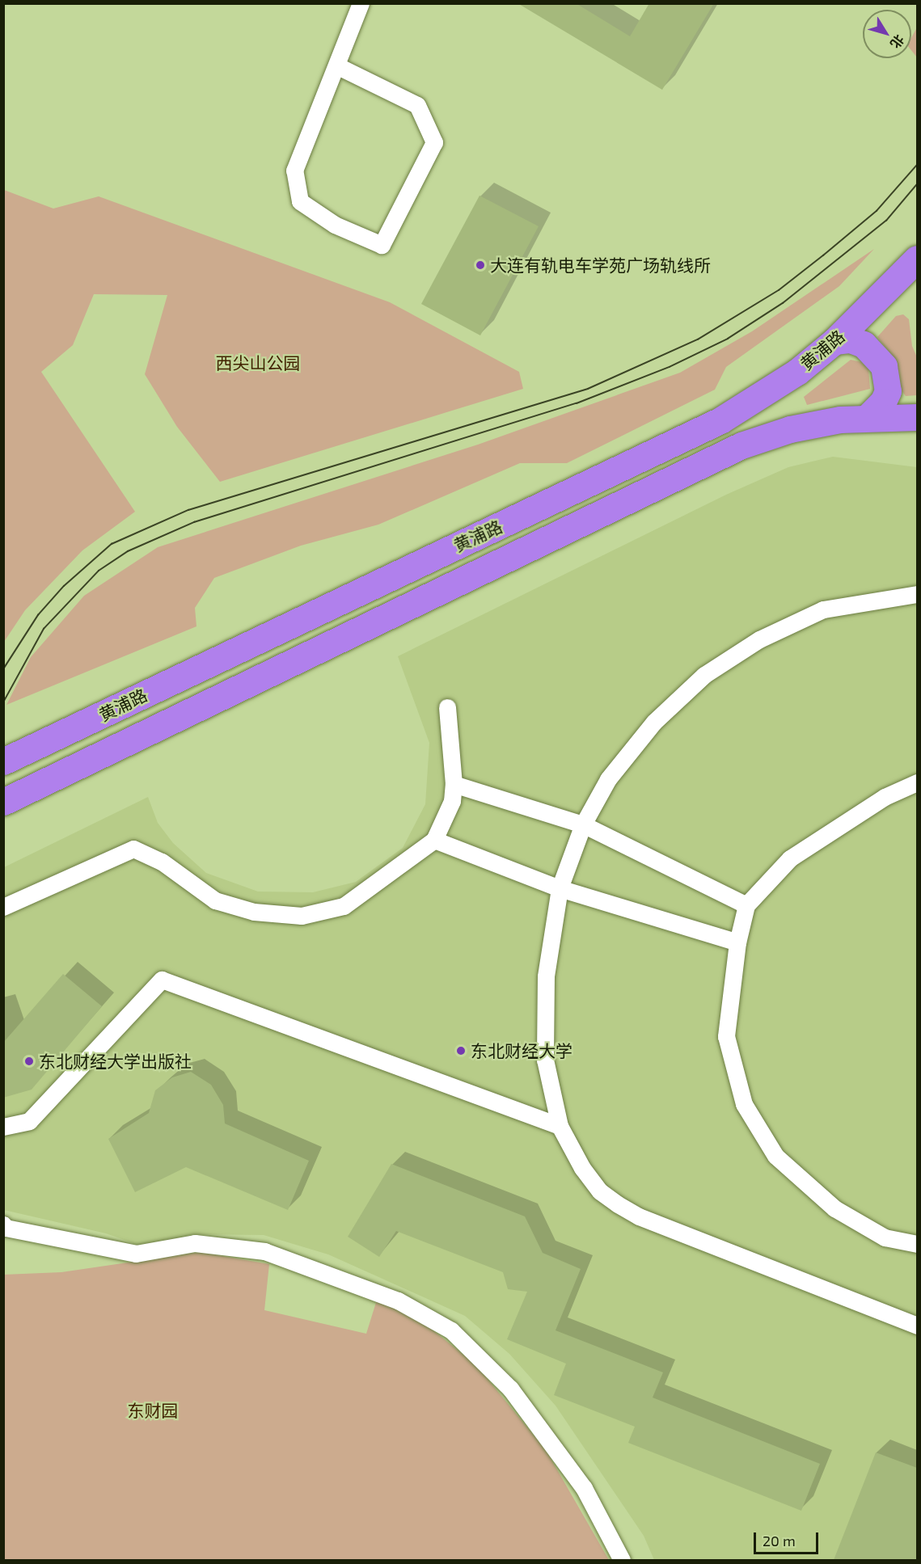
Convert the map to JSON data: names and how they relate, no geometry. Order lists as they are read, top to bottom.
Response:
{
  "streets": {
    "highway": ["黄浦路"]
  },
  "parks": ["西尖山公园", "东财园"],
  "places": ["大连有轨电车学苑广场轨线所", "东北财经大学", "东北财经大学出版社"],
  "scale_bar": "20 m",
  "north": "bottom right"
}
